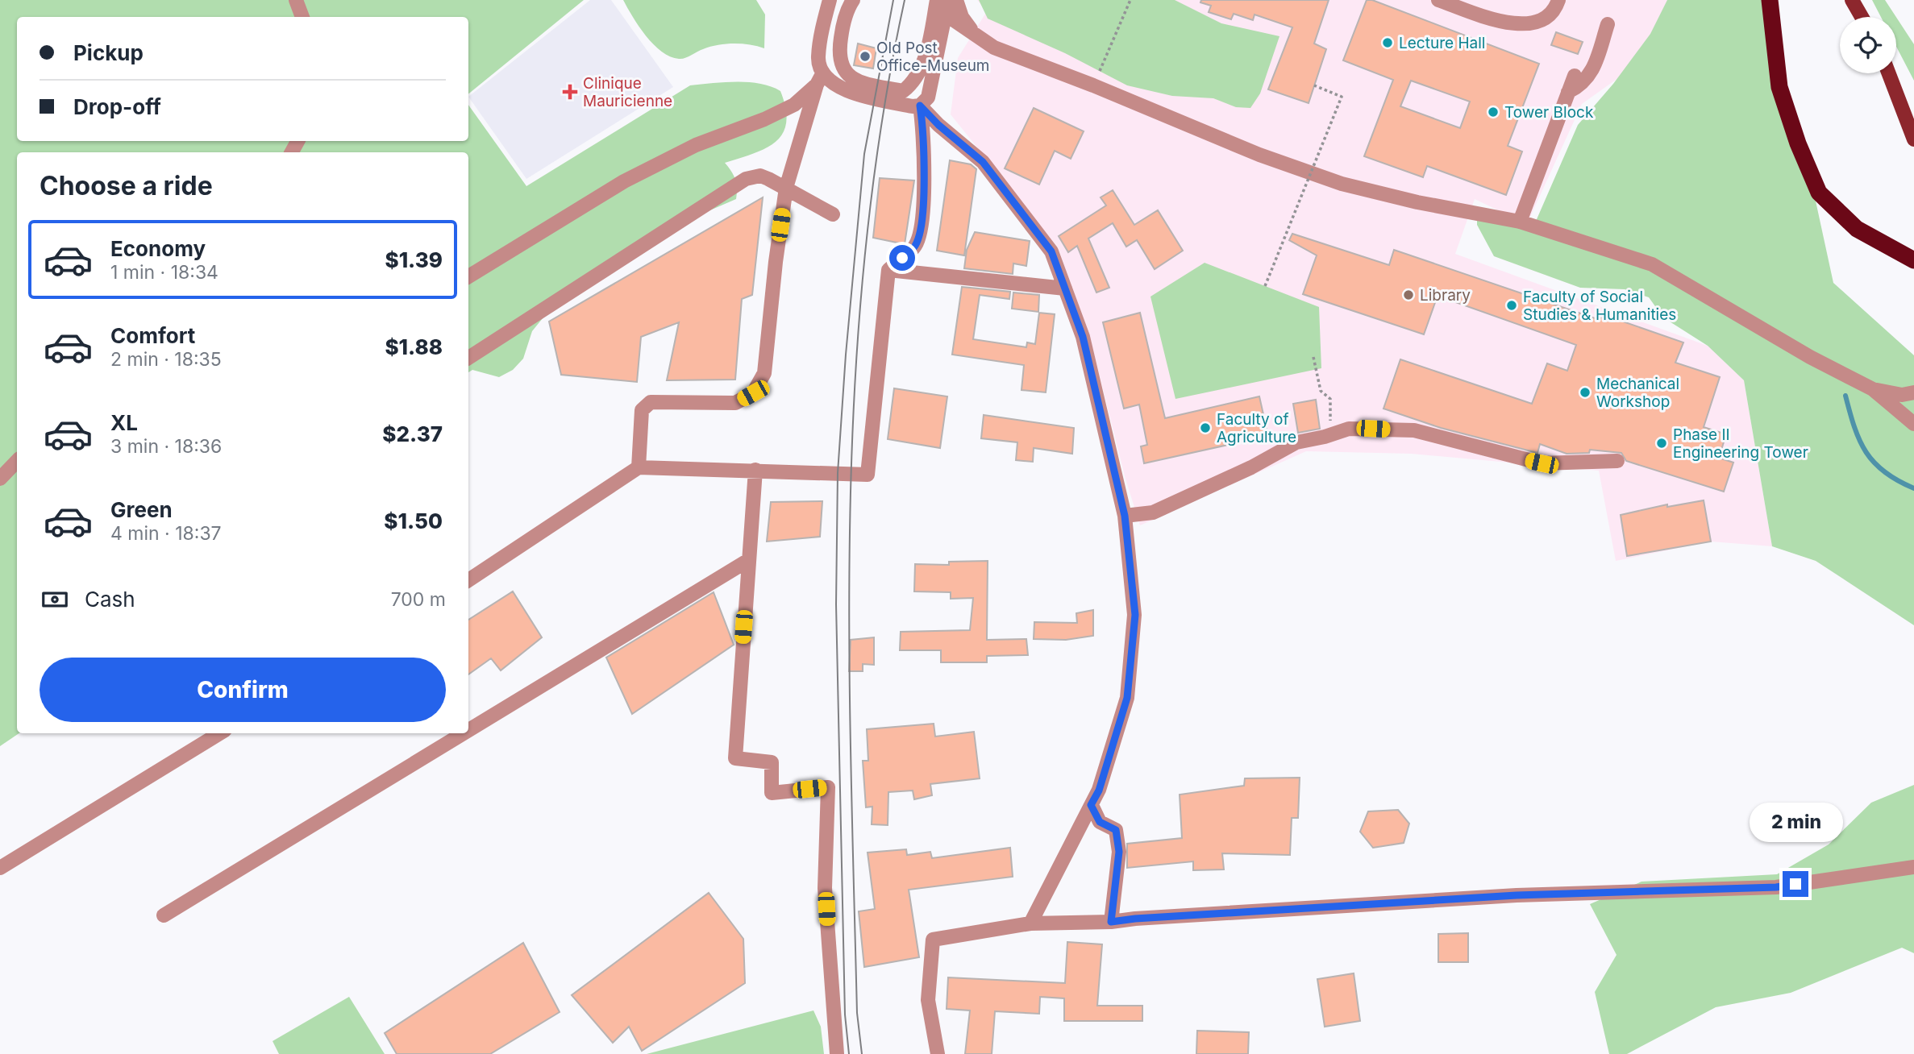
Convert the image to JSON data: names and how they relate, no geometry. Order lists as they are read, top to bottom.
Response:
{
  "places": {
    "other": [
      "Lecture Hall",
      "Old Post Office-Museum",
      "Tower Block",
      "Library",
      "Faculty of Social Studies & Humanities",
      "Mechanical Workshop",
      "Faculty of Agriculture",
      "Phase II Engineering Tower"
    ],
    "health": ["Clinique Mauricienne"]
  },
  "page": {
    "banner": ["Pickup", "Drop-off"],
    "heading": "Choose a ride",
    "list": [
      {
        "name": "Economy",
        "note": "1 min · 18:34",
        "value": "$1.39"
      },
      {
        "name": "Comfort",
        "note": "2 min · 18:35",
        "value": "$1.88"
      },
      {
        "name": "XL",
        "note": "3 min · 18:36",
        "value": "$2.37"
      },
      {
        "name": "Green",
        "note": "4 min · 18:37",
        "value": "$1.50"
      }
    ],
    "pay": ["Cash", "700 m"],
    "buttons": "Confirm",
    "bubble": "2 min"
  }
}
